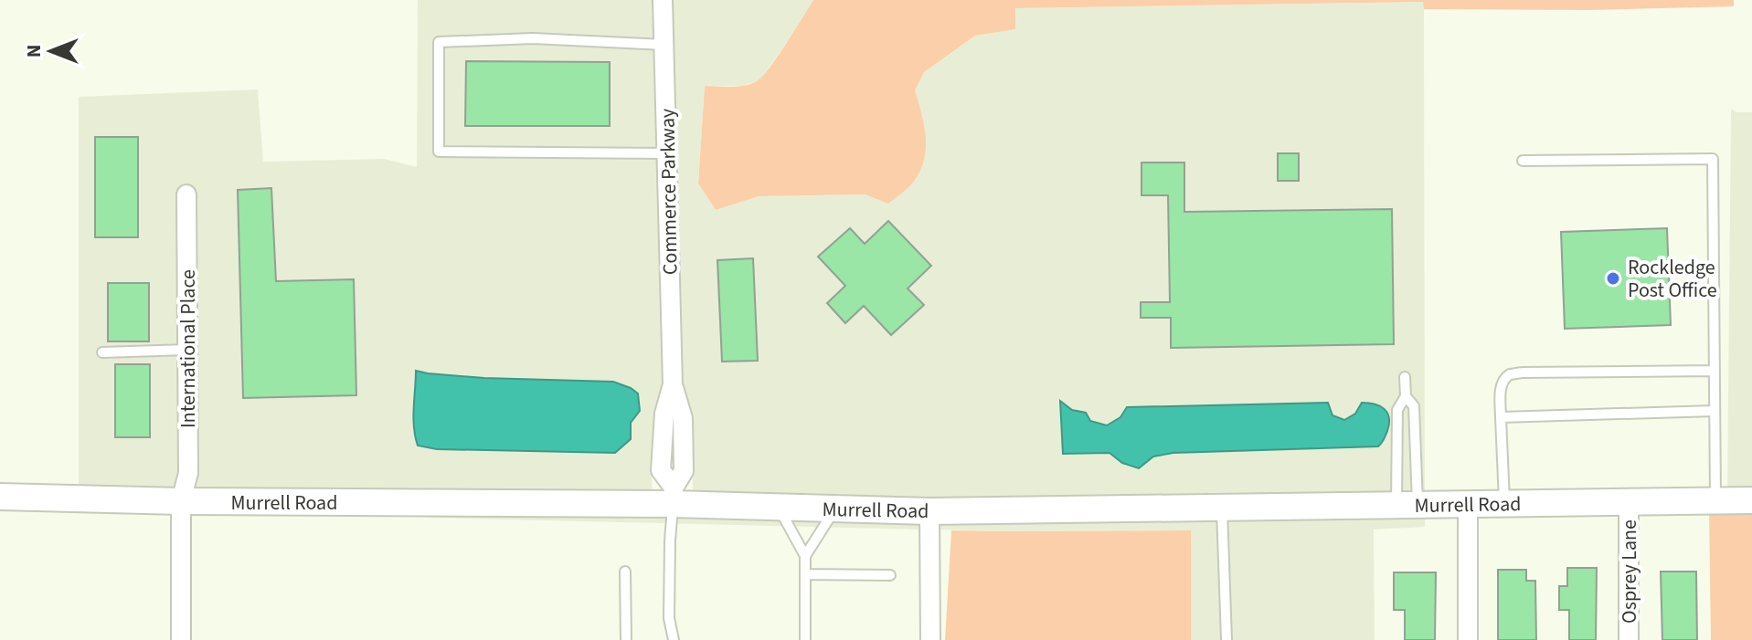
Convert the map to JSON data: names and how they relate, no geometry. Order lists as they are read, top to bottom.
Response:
{
  "streets": {
    "street": [
      "Commerce Parkway",
      "International Place",
      "Murrell Road",
      "Osprey Lane"
    ]
  },
  "crossings": [
    ["Commerce Parkway", "Murrell Road"],
    ["International Place", "Murrell Road"],
    ["Murrell Road", "Osprey Lane"]
  ],
  "places": ["Rockledge Post Office"],
  "north": "left"
}
